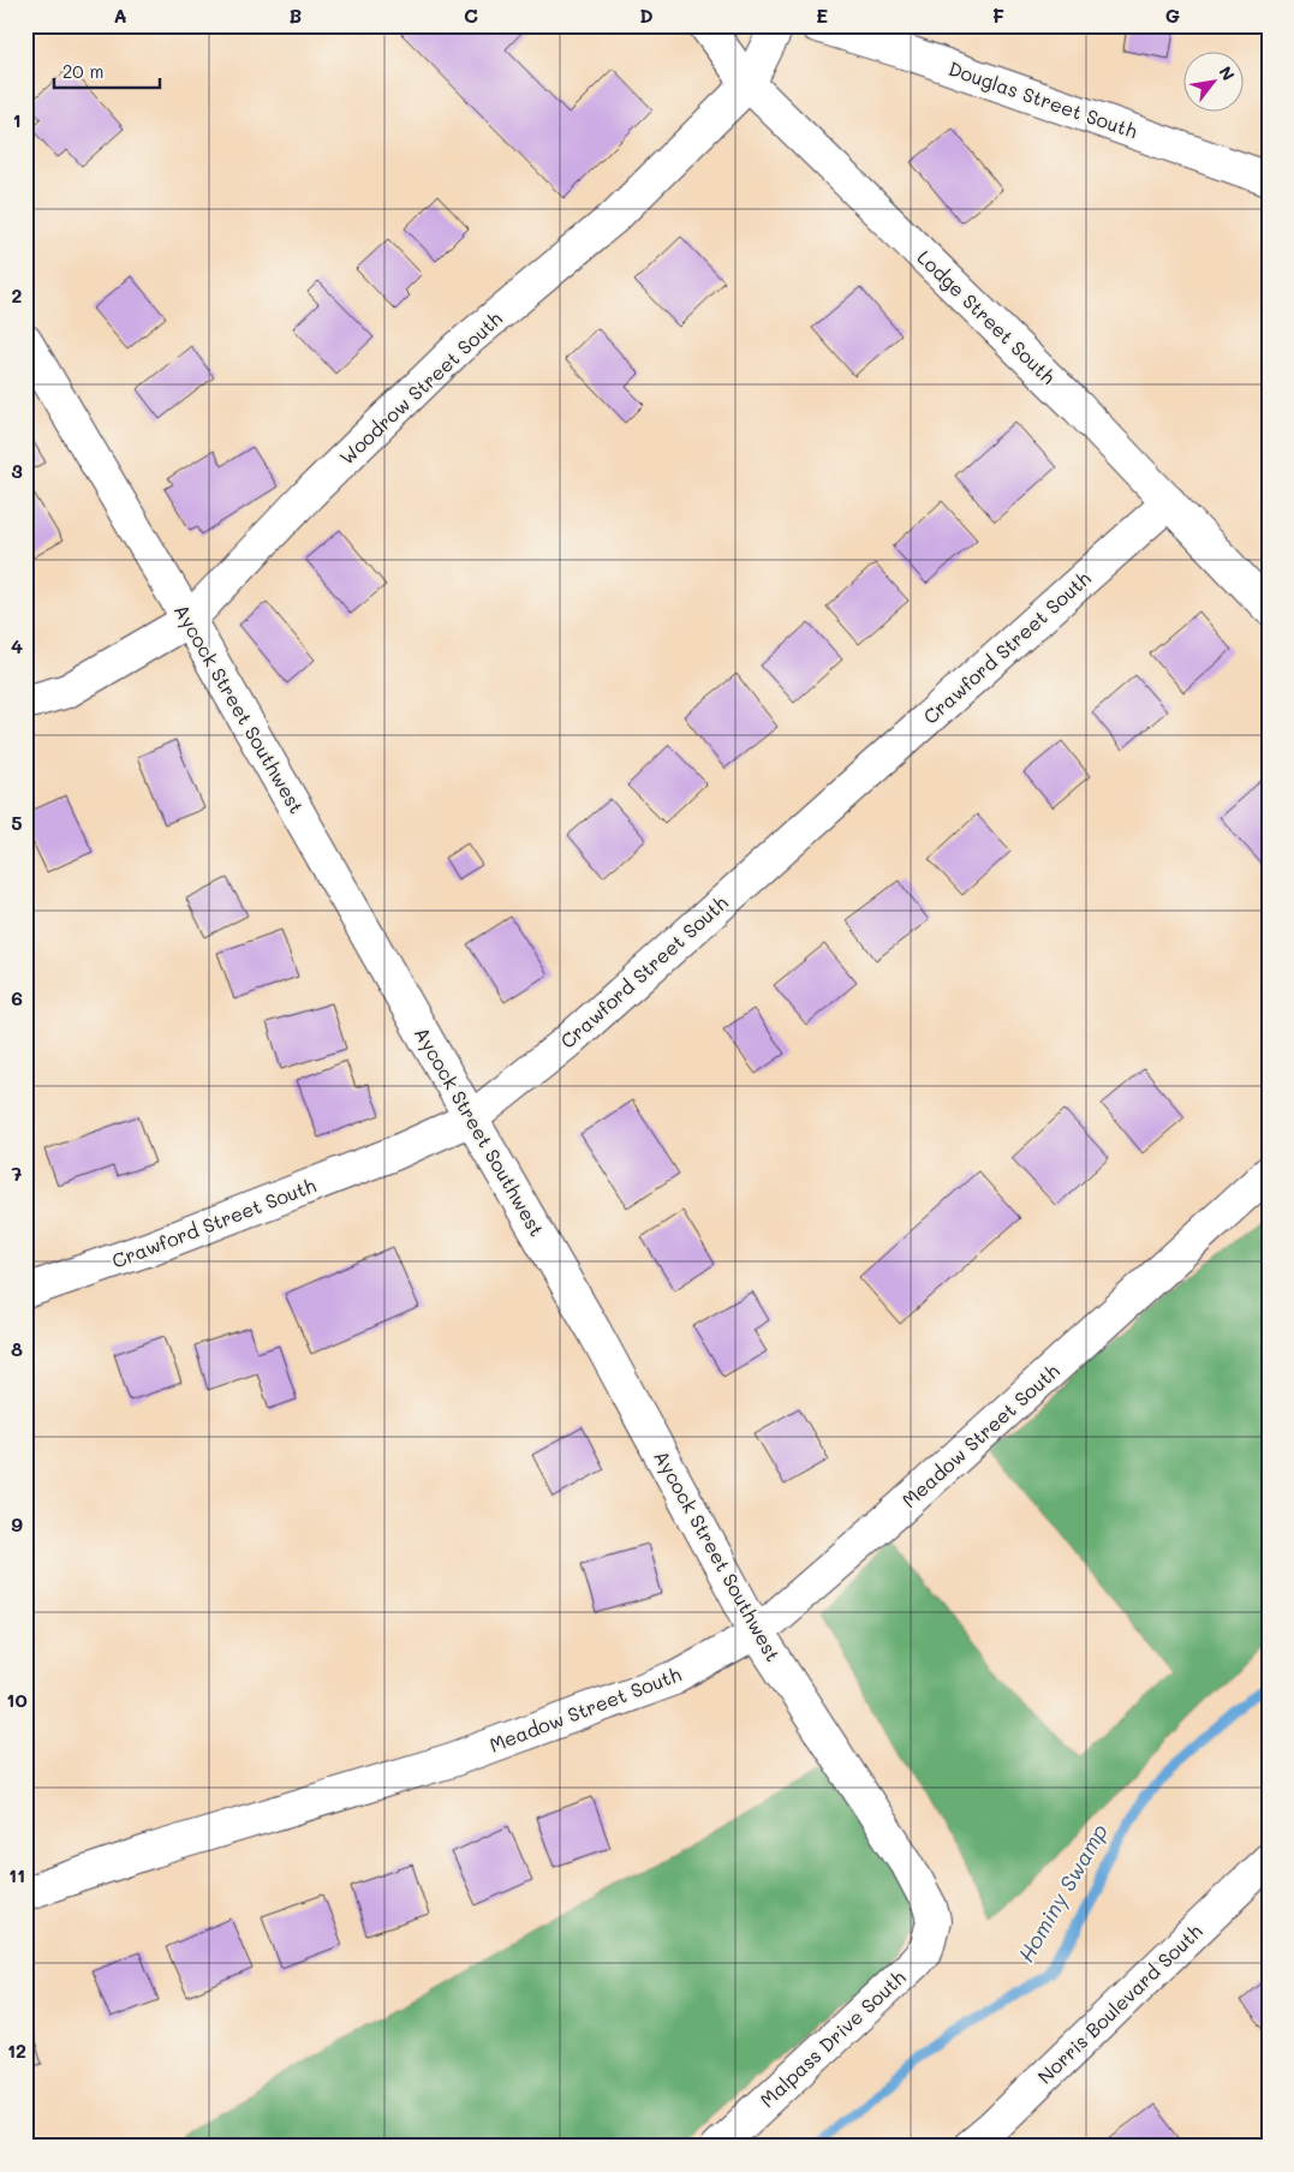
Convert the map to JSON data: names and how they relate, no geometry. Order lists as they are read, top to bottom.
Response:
{
  "streets": {
    "street": [
      "Douglas Street South",
      "Lodge Street South",
      "Woodrow Street South",
      "Crawford Street South",
      "Aycock Street Southwest",
      "Meadow Street South",
      "Norris Boulevard South",
      "Malpass Drive South"
    ]
  },
  "crossings": [
    ["Lodge Street South", "Woodrow Street South"],
    ["Lodge Street South", "Crawford Street South"],
    ["Woodrow Street South", "Aycock Street Southwest"],
    ["Crawford Street South", "Aycock Street Southwest"],
    ["Aycock Street Southwest", "Meadow Street South"],
    ["Aycock Street Southwest", "Malpass Drive South"]
  ],
  "water": ["Hominy Swamp"],
  "scale_bar": "20 m",
  "north": "top right",
  "grid": {
    "columns": [
      "A",
      "B",
      "C",
      "D",
      "E",
      "F",
      "G"
    ],
    "rows": [
      "1",
      "2",
      "3",
      "4",
      "5",
      "6",
      "7",
      "8",
      "9",
      "10",
      "11",
      "12"
    ]
  }
}
